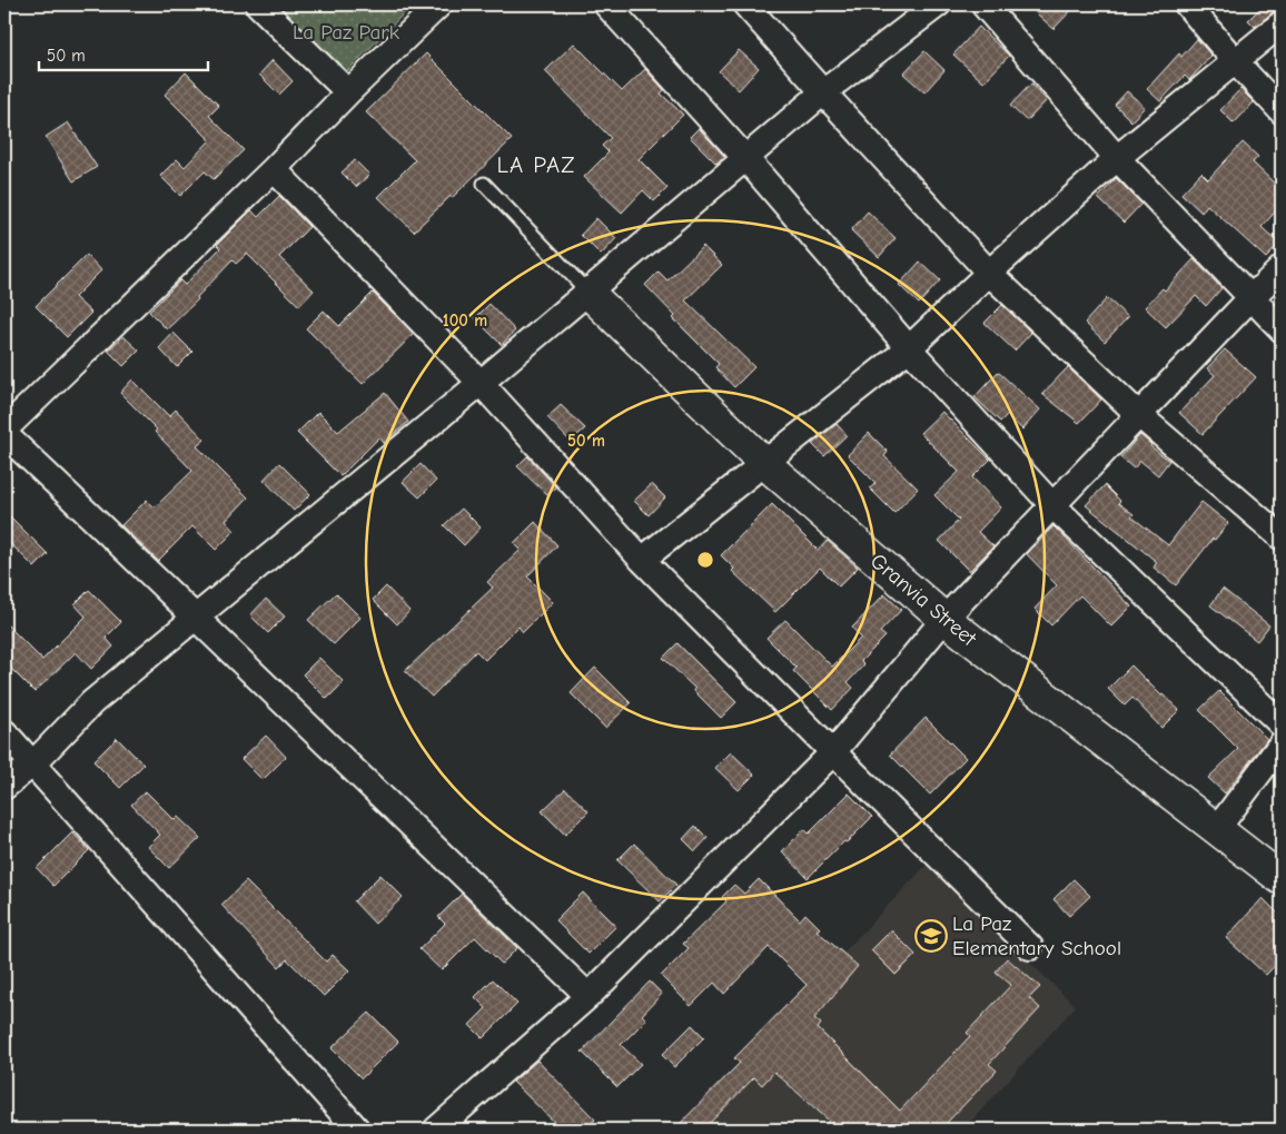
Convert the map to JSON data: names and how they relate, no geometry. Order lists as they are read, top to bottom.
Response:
{
  "streets": {
    "street": ["Granvia Street"]
  },
  "districts": ["LA PAZ"],
  "parks": ["La Paz Park"],
  "places": {
    "school or university": ["La Paz Elementary School"]
  },
  "scale_bar": "50 m",
  "rings": ["100 m", "50 m"]
}
